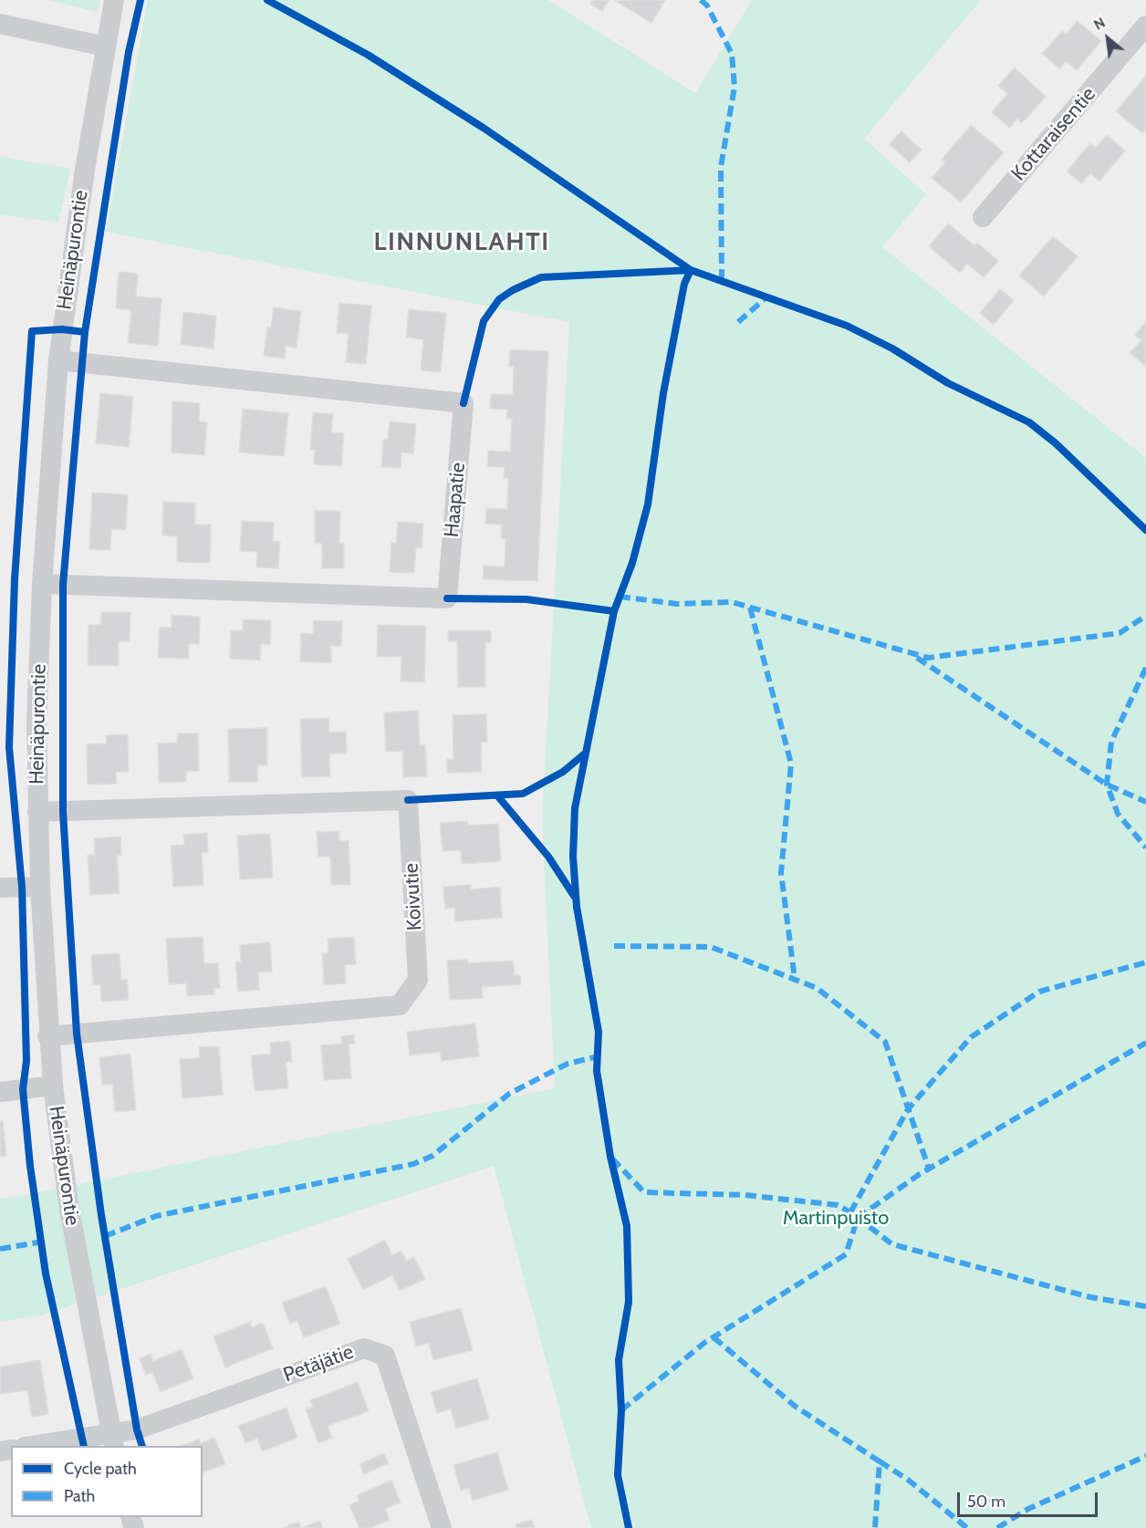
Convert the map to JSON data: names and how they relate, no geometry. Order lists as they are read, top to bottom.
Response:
{
  "streets": {
    "street": [
      "Kottaraisentie",
      "Heinäpurontie",
      "Haapatie",
      "Koivutie",
      "Petäjätie"
    ]
  },
  "crossings": [
    ["Heinäpurontie", "Haapatie"],
    ["Heinäpurontie", "Koivutie"],
    ["Heinäpurontie", "Petäjätie"]
  ],
  "districts": ["LINNUNLAHTI"],
  "parks": ["Martinpuisto"],
  "legend": ["Cycle path", "Path"],
  "scale_bar": "50 m",
  "north": "top left"
}
